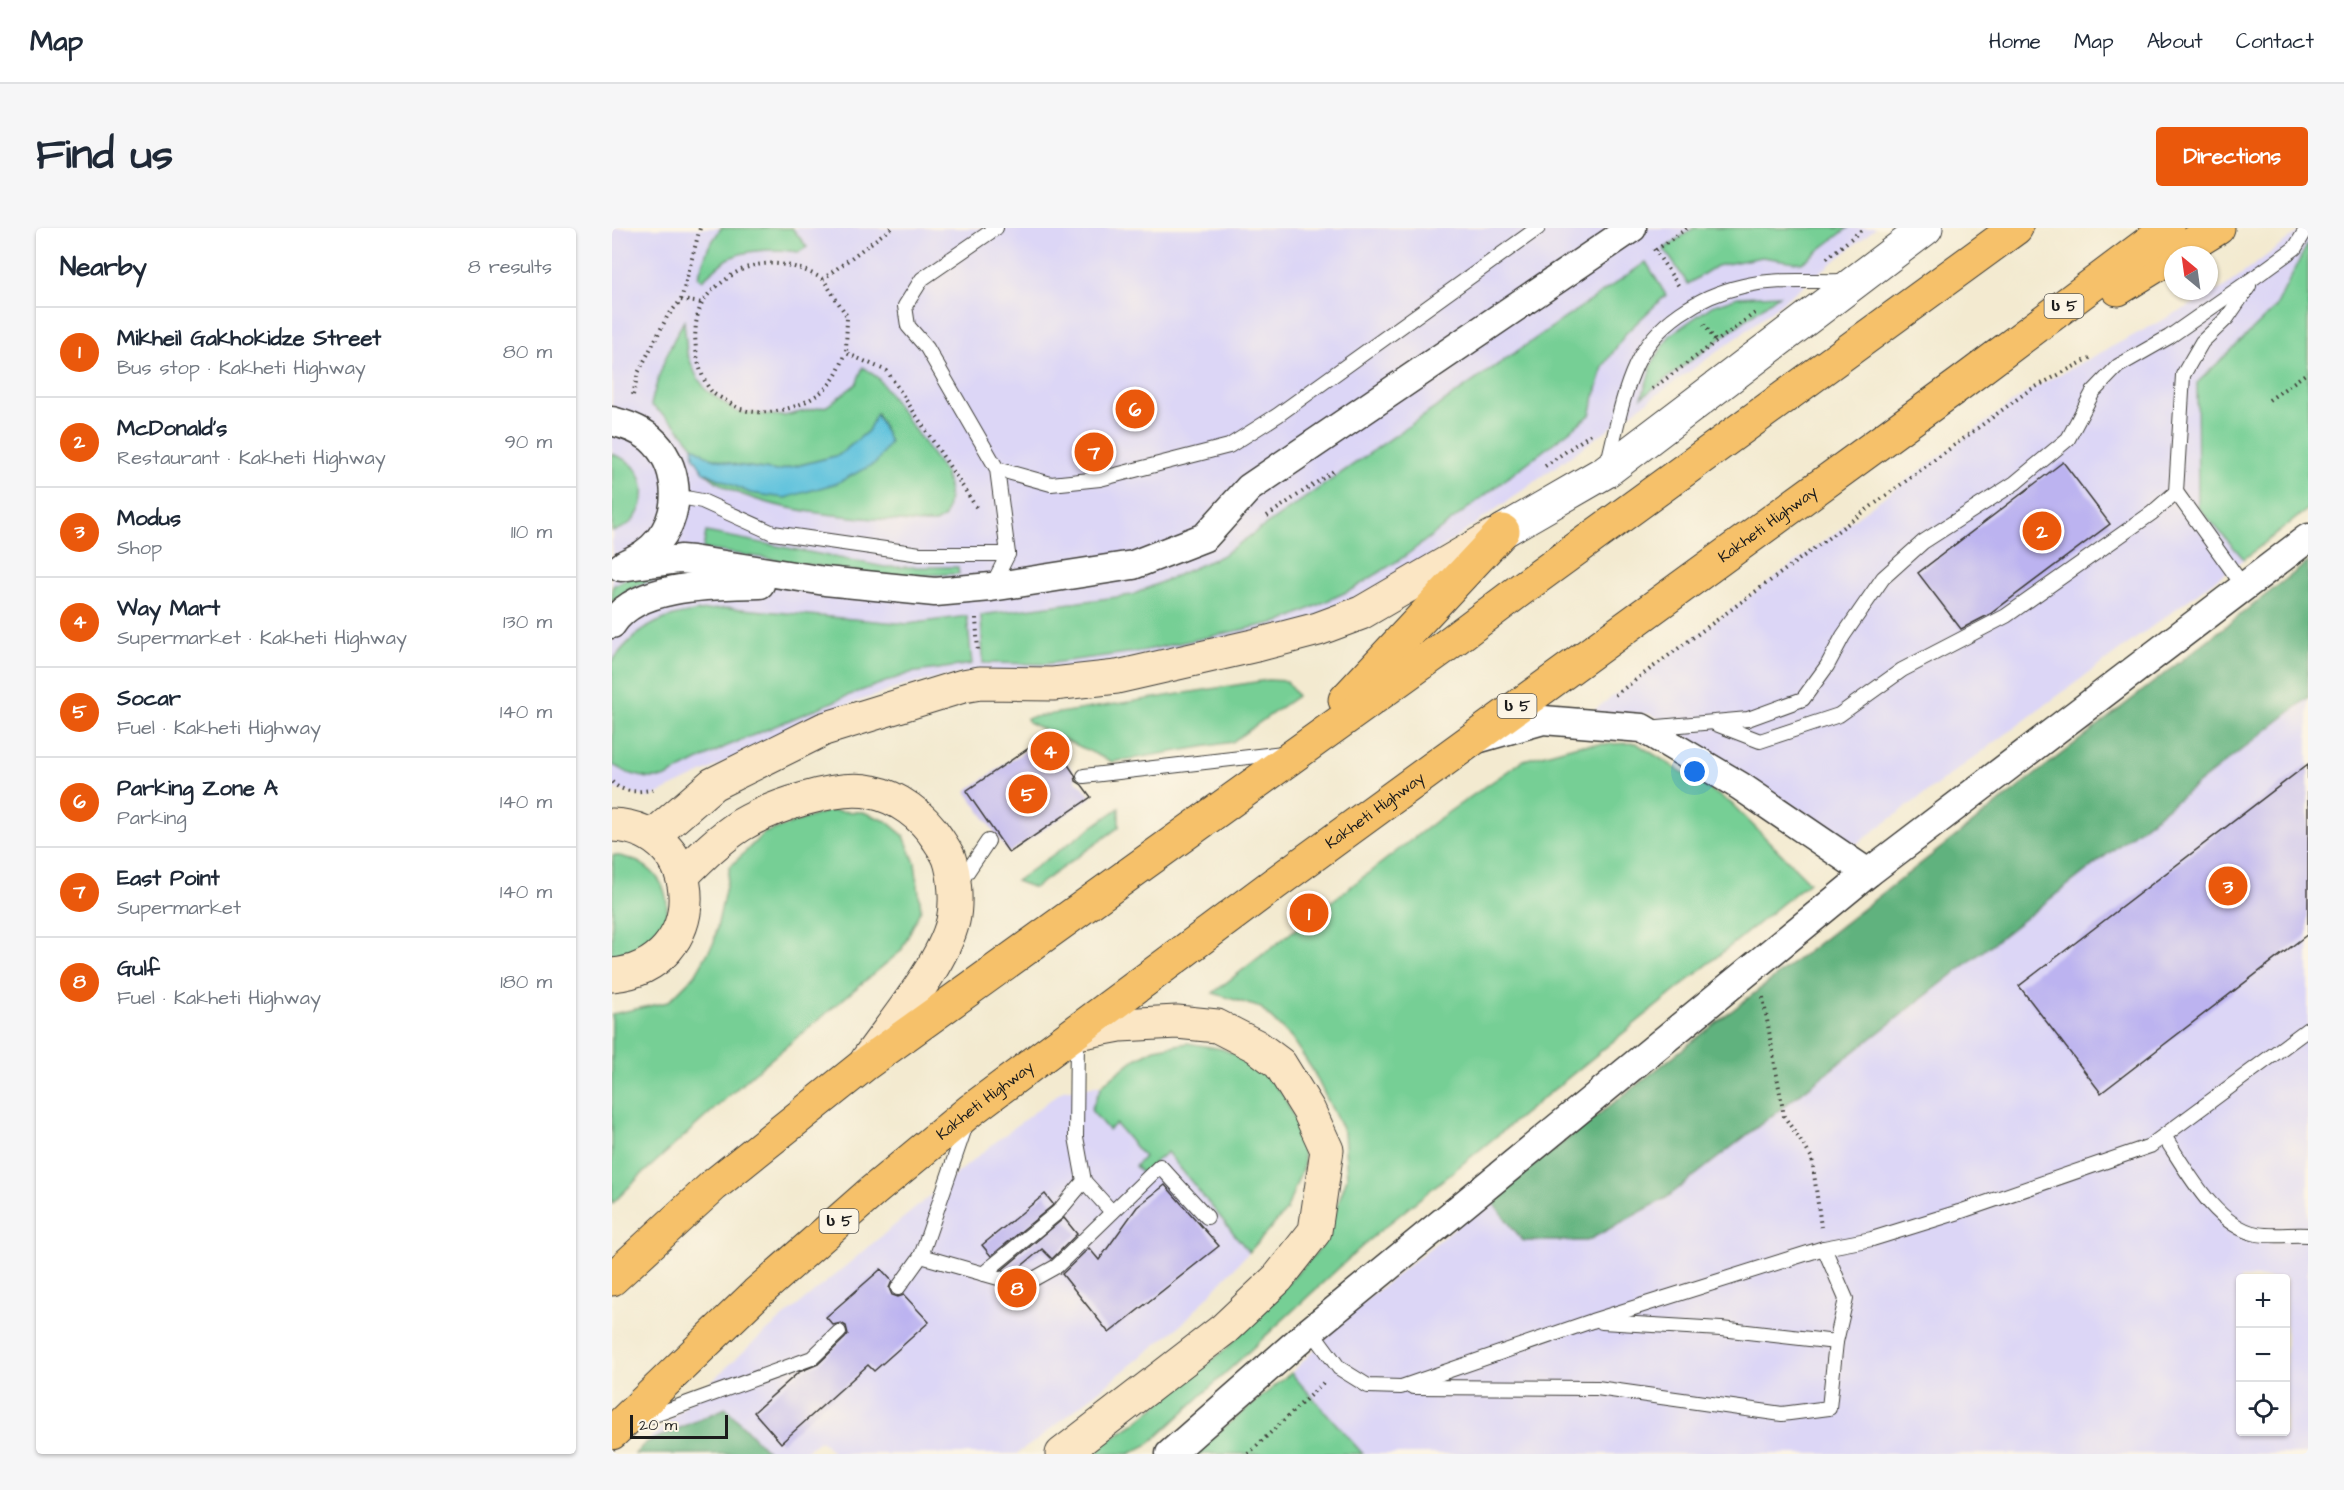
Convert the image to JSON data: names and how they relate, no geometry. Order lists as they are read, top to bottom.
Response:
{
  "streets": {
    "highway": ["ს 5", "Kakheti Highway"]
  },
  "scale_bar": "20 m",
  "north": "top left",
  "page": {
    "header": "Map",
    "nav": [
      "Home",
      "Map",
      "About",
      "Contact"
    ],
    "title": "Find us",
    "buttons": "Directions",
    "heading": ["Nearby", "8 results"],
    "list": [
      {
        "mark": "1",
        "name": "Mikheil Gakhokidze Street",
        "note": "Bus stop · Kakheti Highway",
        "value": "80 m"
      },
      {
        "mark": "2",
        "name": "McDonald's",
        "note": "Restaurant · Kakheti Highway",
        "value": "90 m"
      },
      {
        "mark": "3",
        "name": "Modus",
        "note": "Shop",
        "value": "110 m"
      },
      {
        "mark": "4",
        "name": "Way Mart",
        "note": "Supermarket · Kakheti Highway",
        "value": "130 m"
      },
      {
        "mark": "5",
        "name": "Socar",
        "note": "Fuel · Kakheti Highway",
        "value": "140 m"
      },
      {
        "mark": "6",
        "name": "Parking Zone A",
        "note": "Parking",
        "value": "140 m"
      },
      {
        "mark": "7",
        "name": "East Point",
        "note": "Supermarket",
        "value": "140 m"
      },
      {
        "mark": "8",
        "name": "Gulf",
        "note": "Fuel · Kakheti Highway",
        "value": "180 m"
      }
    ],
    "pins": [
      "6",
      "7",
      "2",
      "4",
      "5",
      "3",
      "1",
      "8"
    ],
    "map_buttons": ["+", "−"],
    "scale": "20 m"
  }
}
